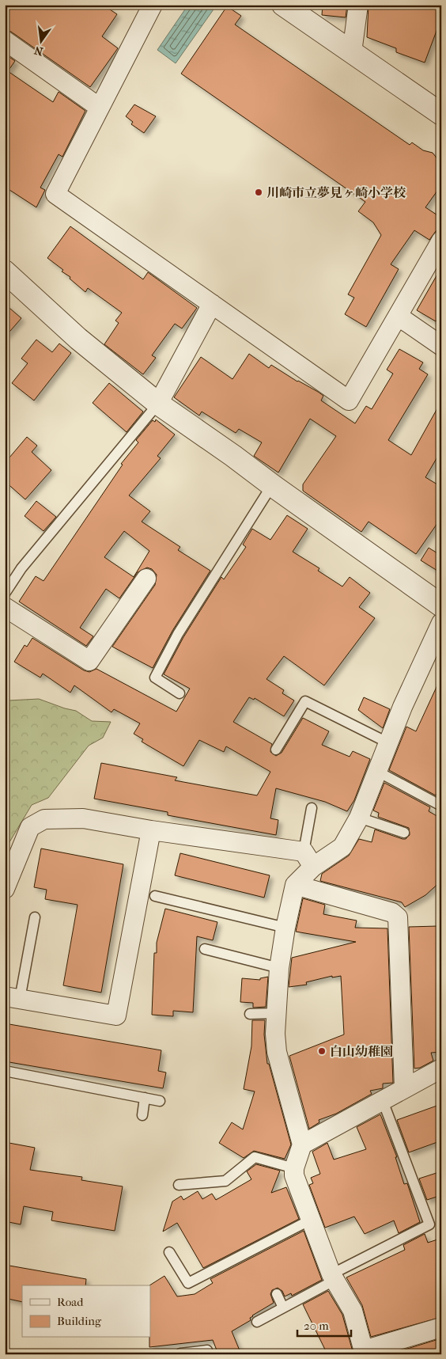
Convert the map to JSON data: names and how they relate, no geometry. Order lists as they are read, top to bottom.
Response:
{
  "places": ["川崎市立夢見ヶ崎小学校", "白山幼稚園"],
  "legend": ["Road", "Building"],
  "scale_bar": "20 m",
  "north": "bottom"
}
